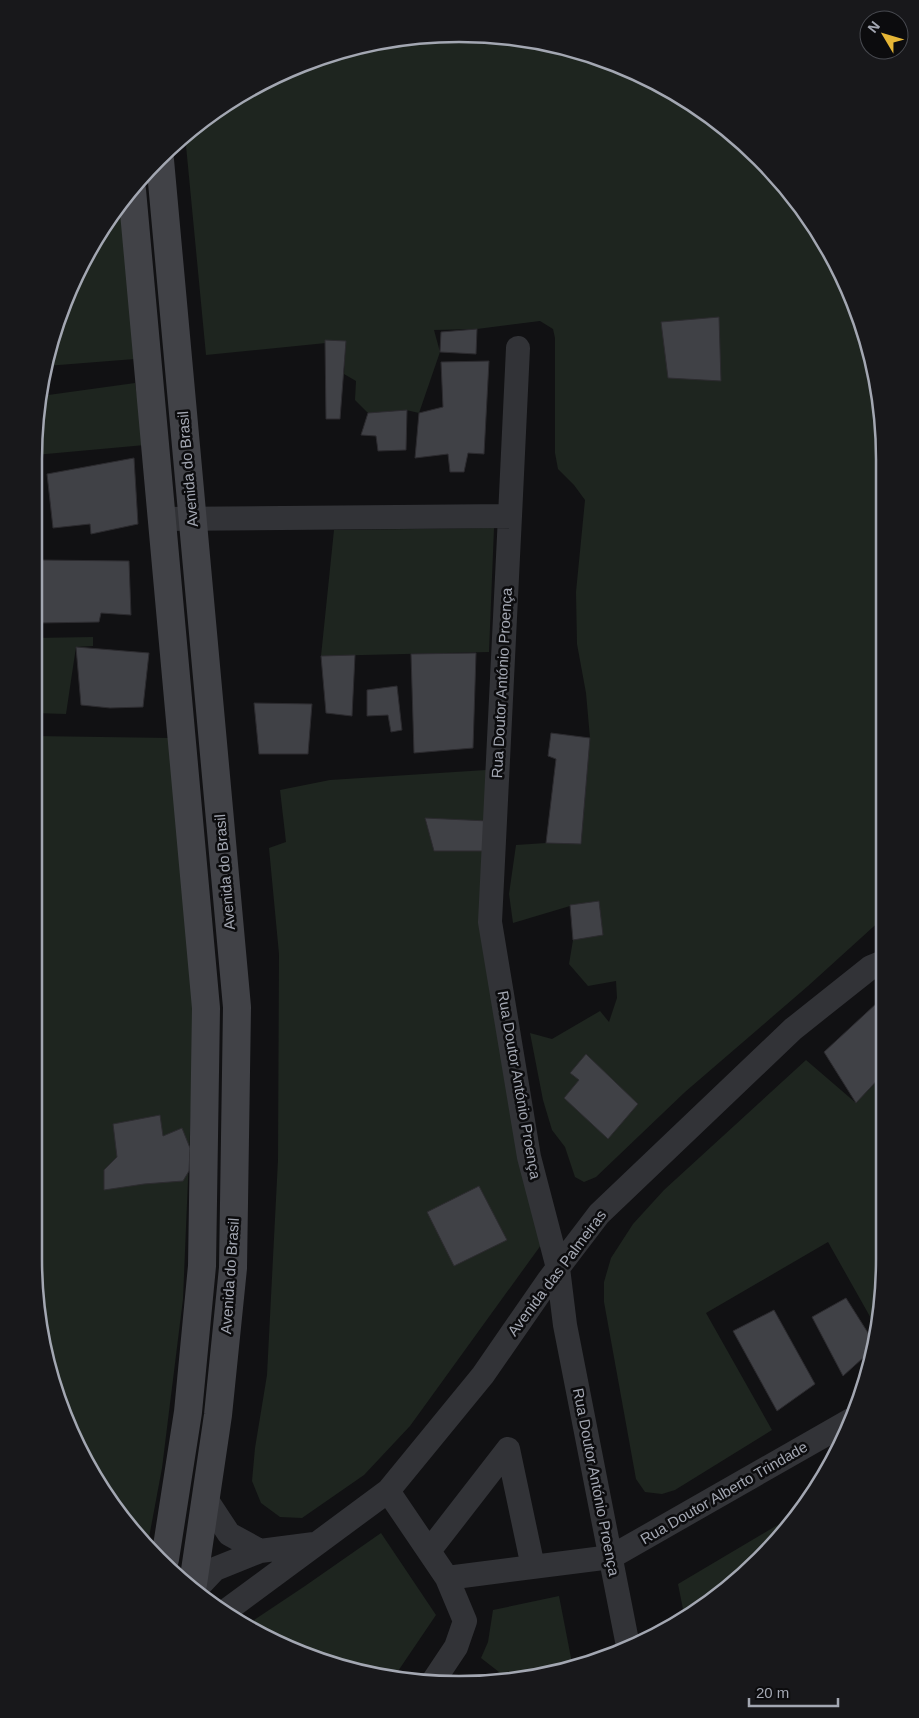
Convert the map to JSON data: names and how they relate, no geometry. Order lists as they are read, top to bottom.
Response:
{
  "streets": {
    "main road": ["Avenida do Brasil"],
    "street": ["Rua Doutor António Proença", "Avenida das Palmeiras", "Rua Doutor Alberto Trindade"]
  },
  "crossings": [
    ["Rua Doutor António Proença", "Avenida das Palmeiras"],
    ["Rua Doutor António Proença", "Rua Doutor Alberto Trindade"]
  ],
  "scale_bar": "20 m",
  "north": "top left"
}
